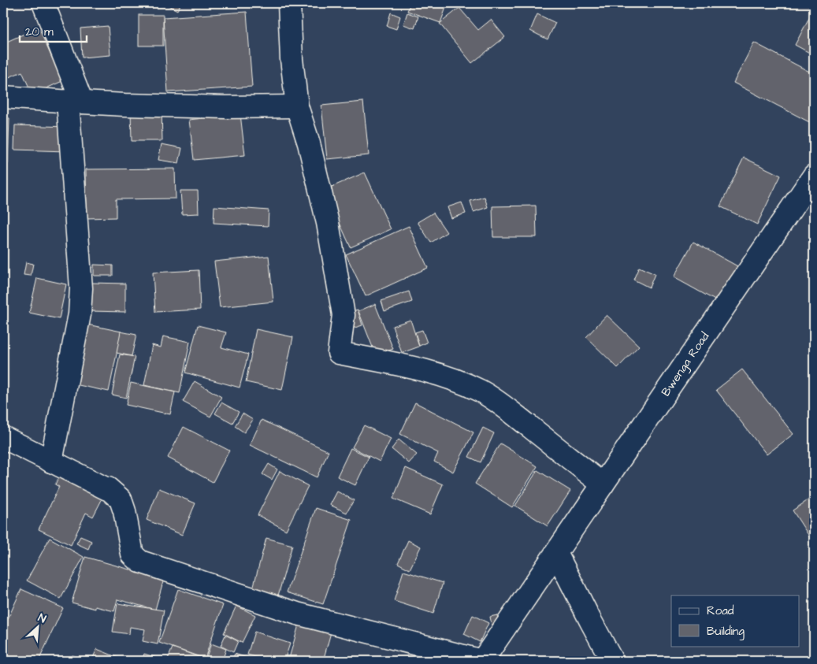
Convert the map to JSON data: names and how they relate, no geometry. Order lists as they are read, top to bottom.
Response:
{
  "streets": {
    "street": ["Bwenga Road"]
  },
  "legend": ["Road", "Building"],
  "scale_bar": "20 m",
  "north": "top right"
}
